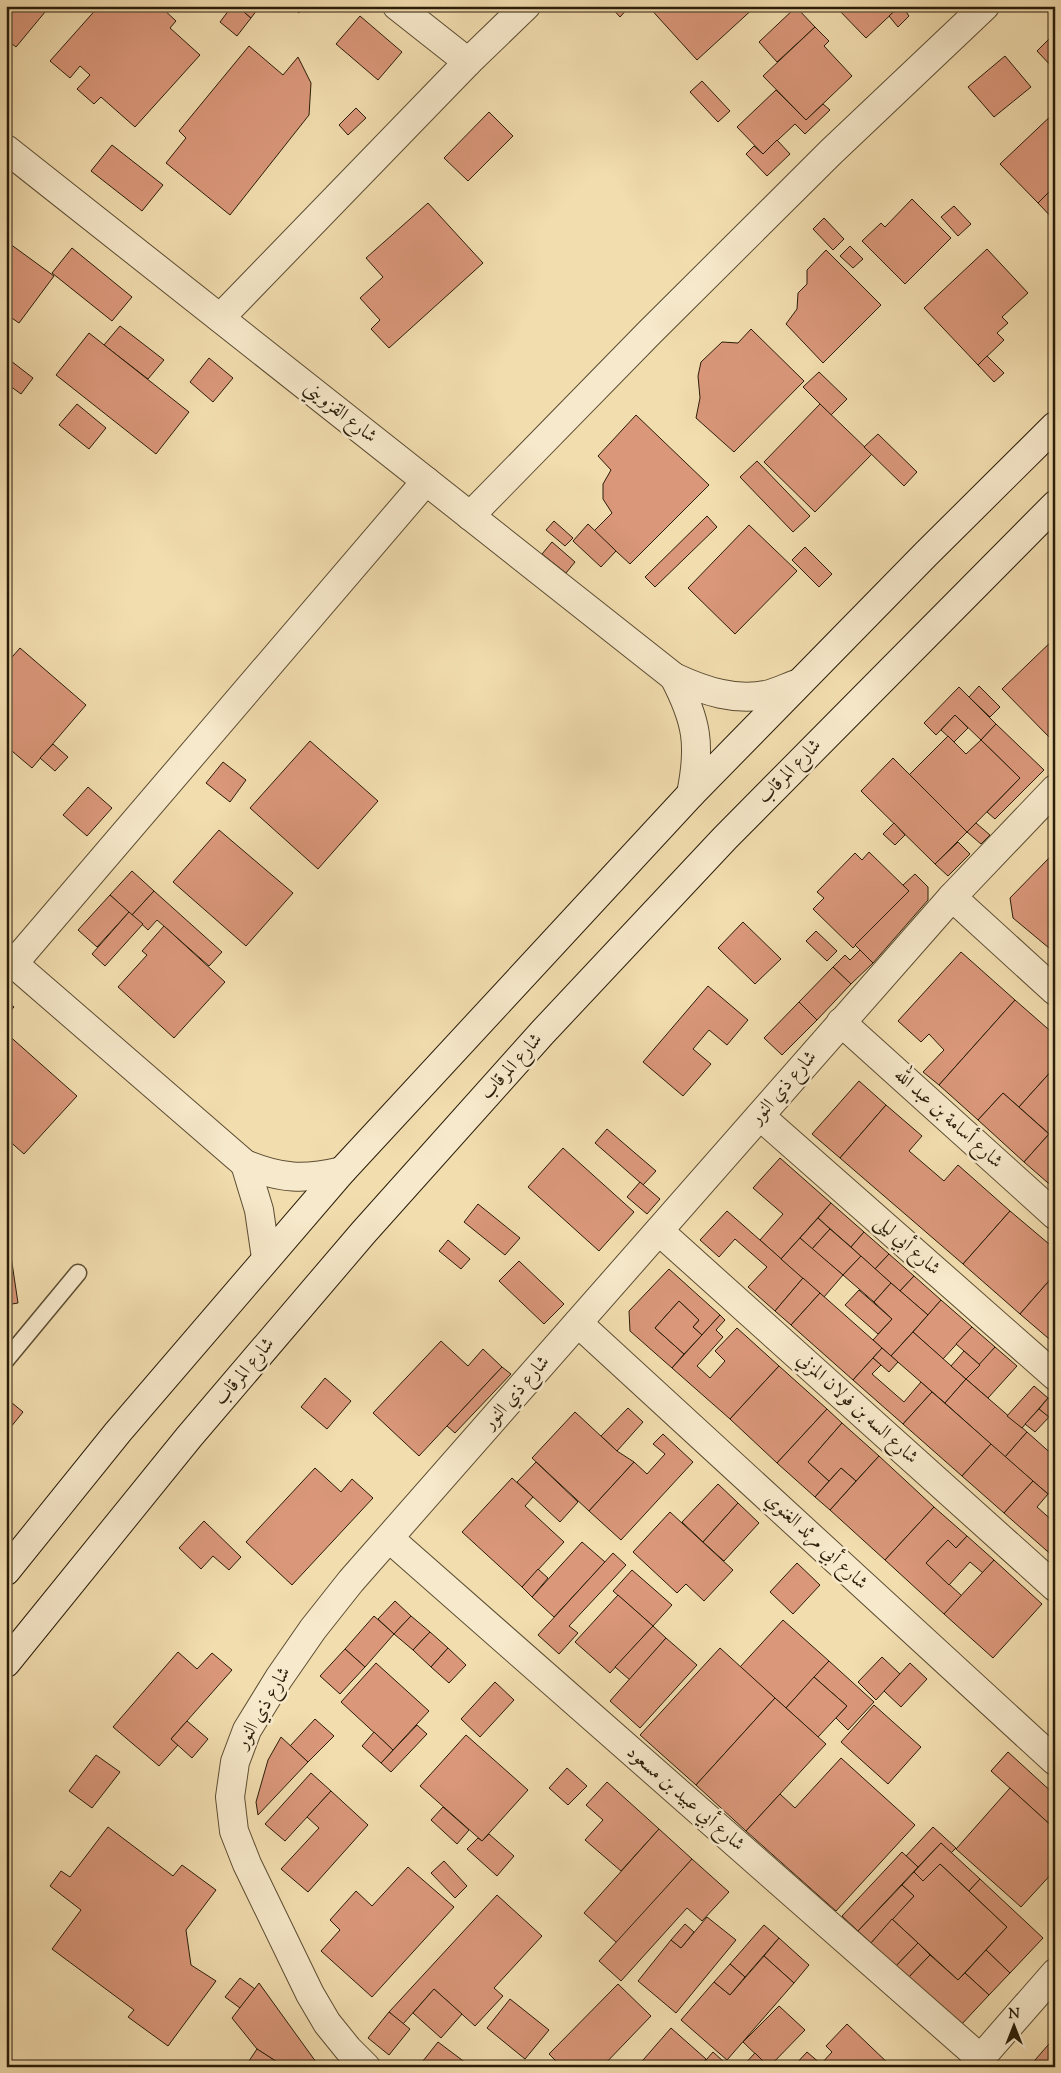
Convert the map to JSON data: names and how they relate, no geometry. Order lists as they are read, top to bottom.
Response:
{
  "streets": {
    "street": [
      "شارع القزويني",
      "شارع المرقاب",
      "شارع ذي النور",
      "شارع أسامة بن عبد الله",
      "شارع أبي ليلى",
      "شارع السه بن فولان المزني",
      "شارع أبي مرثد الغنوي",
      "شارع أبي عبيد بن مسعود"
    ]
  },
  "crossings": [
    ["شارع ذي النور", "شارع أسامة بن عبد الله"],
    ["شارع ذي النور", "شارع أبي ليلى"],
    ["شارع ذي النور", "شارع السه بن فولان المزني"],
    ["شارع ذي النور", "شارع أبي مرثد الغنوي"],
    ["شارع ذي النور", "شارع أبي عبيد بن مسعود"]
  ],
  "north": "top"
}
